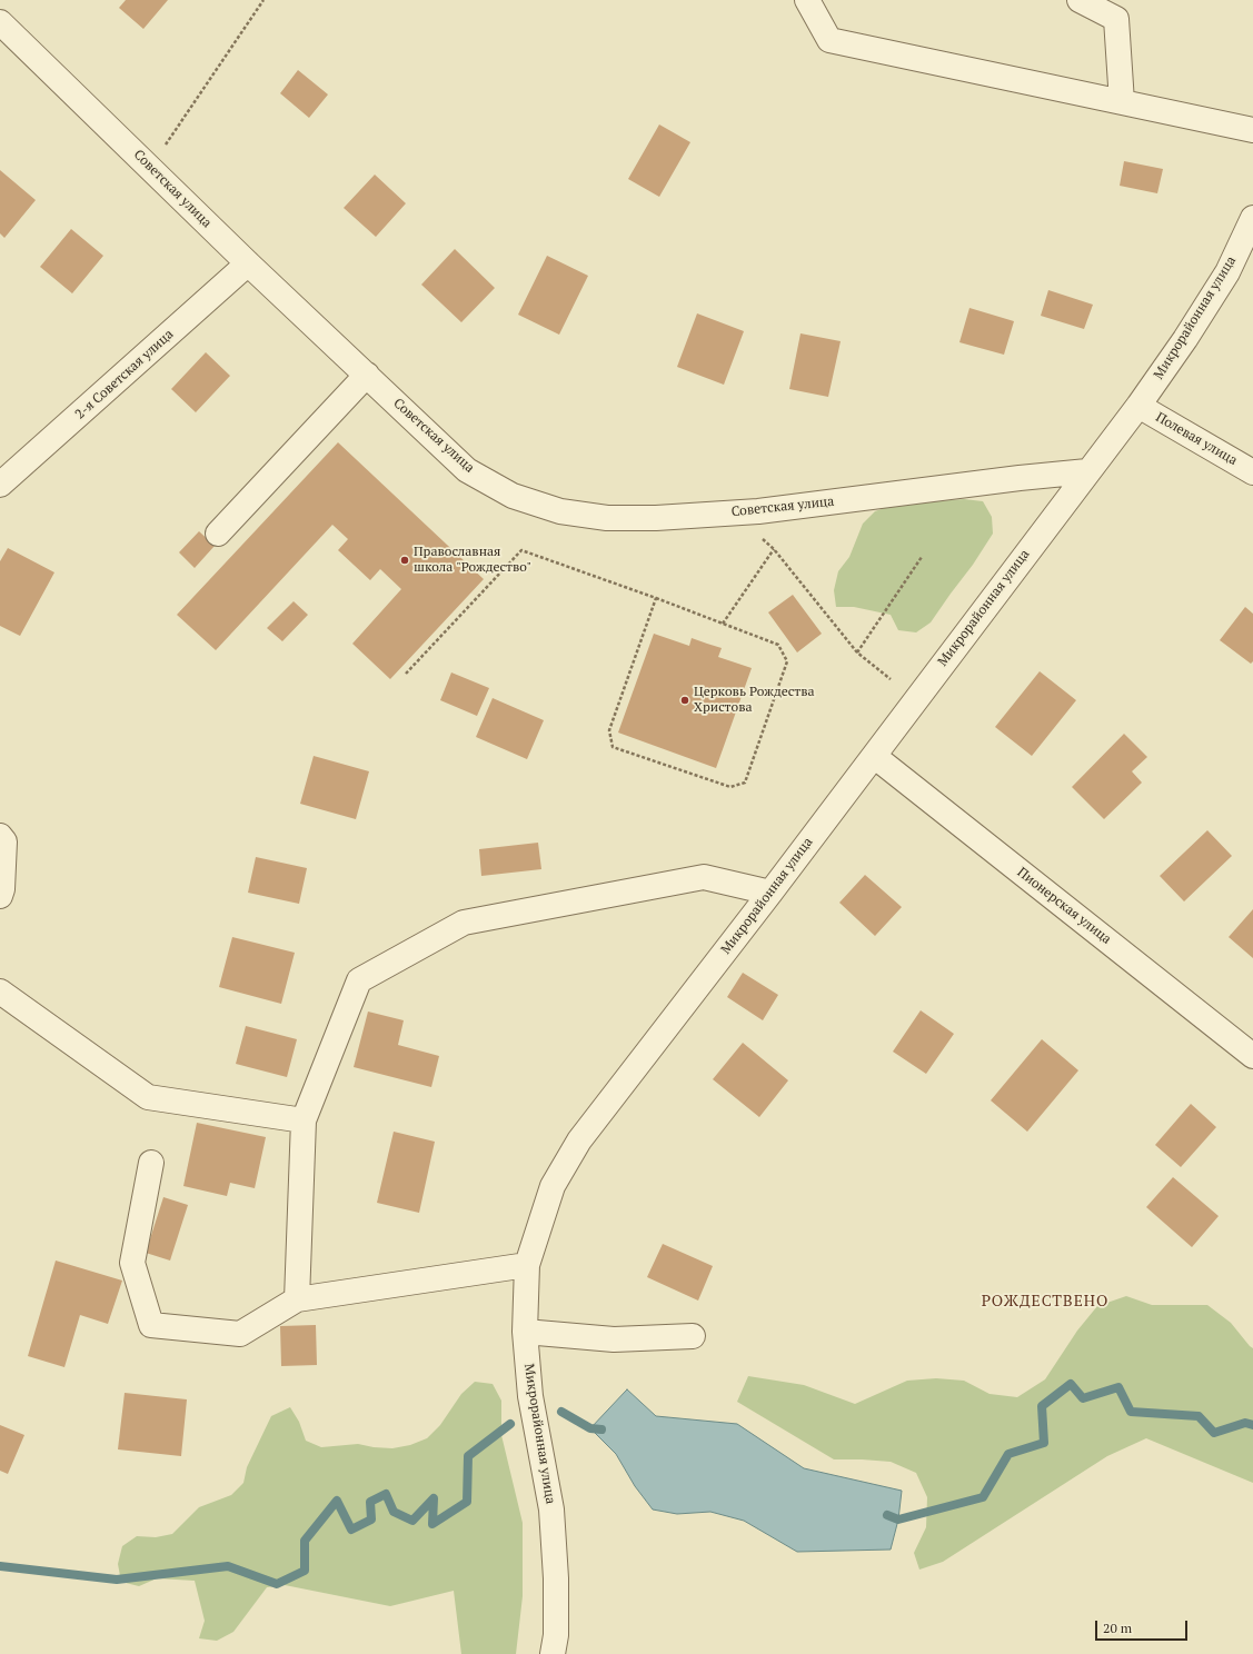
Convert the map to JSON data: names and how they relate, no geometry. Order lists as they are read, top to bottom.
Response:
{
  "streets": {
    "street": [
      "Советская улица",
      "Микрорайонная улица",
      "2-я Советская улица",
      "Полевая улица",
      "Пионерская улица"
    ]
  },
  "crossings": [
    ["Советская улица", "Микрорайонная улица"],
    ["Советская улица", "2-я Советская улица"],
    ["Микрорайонная улица", "Полевая улица"],
    ["Микрорайонная улица", "Пионерская улица"]
  ],
  "districts": ["РОЖДЕСТВЕНО"],
  "places": ["Православная школа \"Рождество\"", "Церковь Рождества Христова"],
  "scale_bar": "20 m"
}
